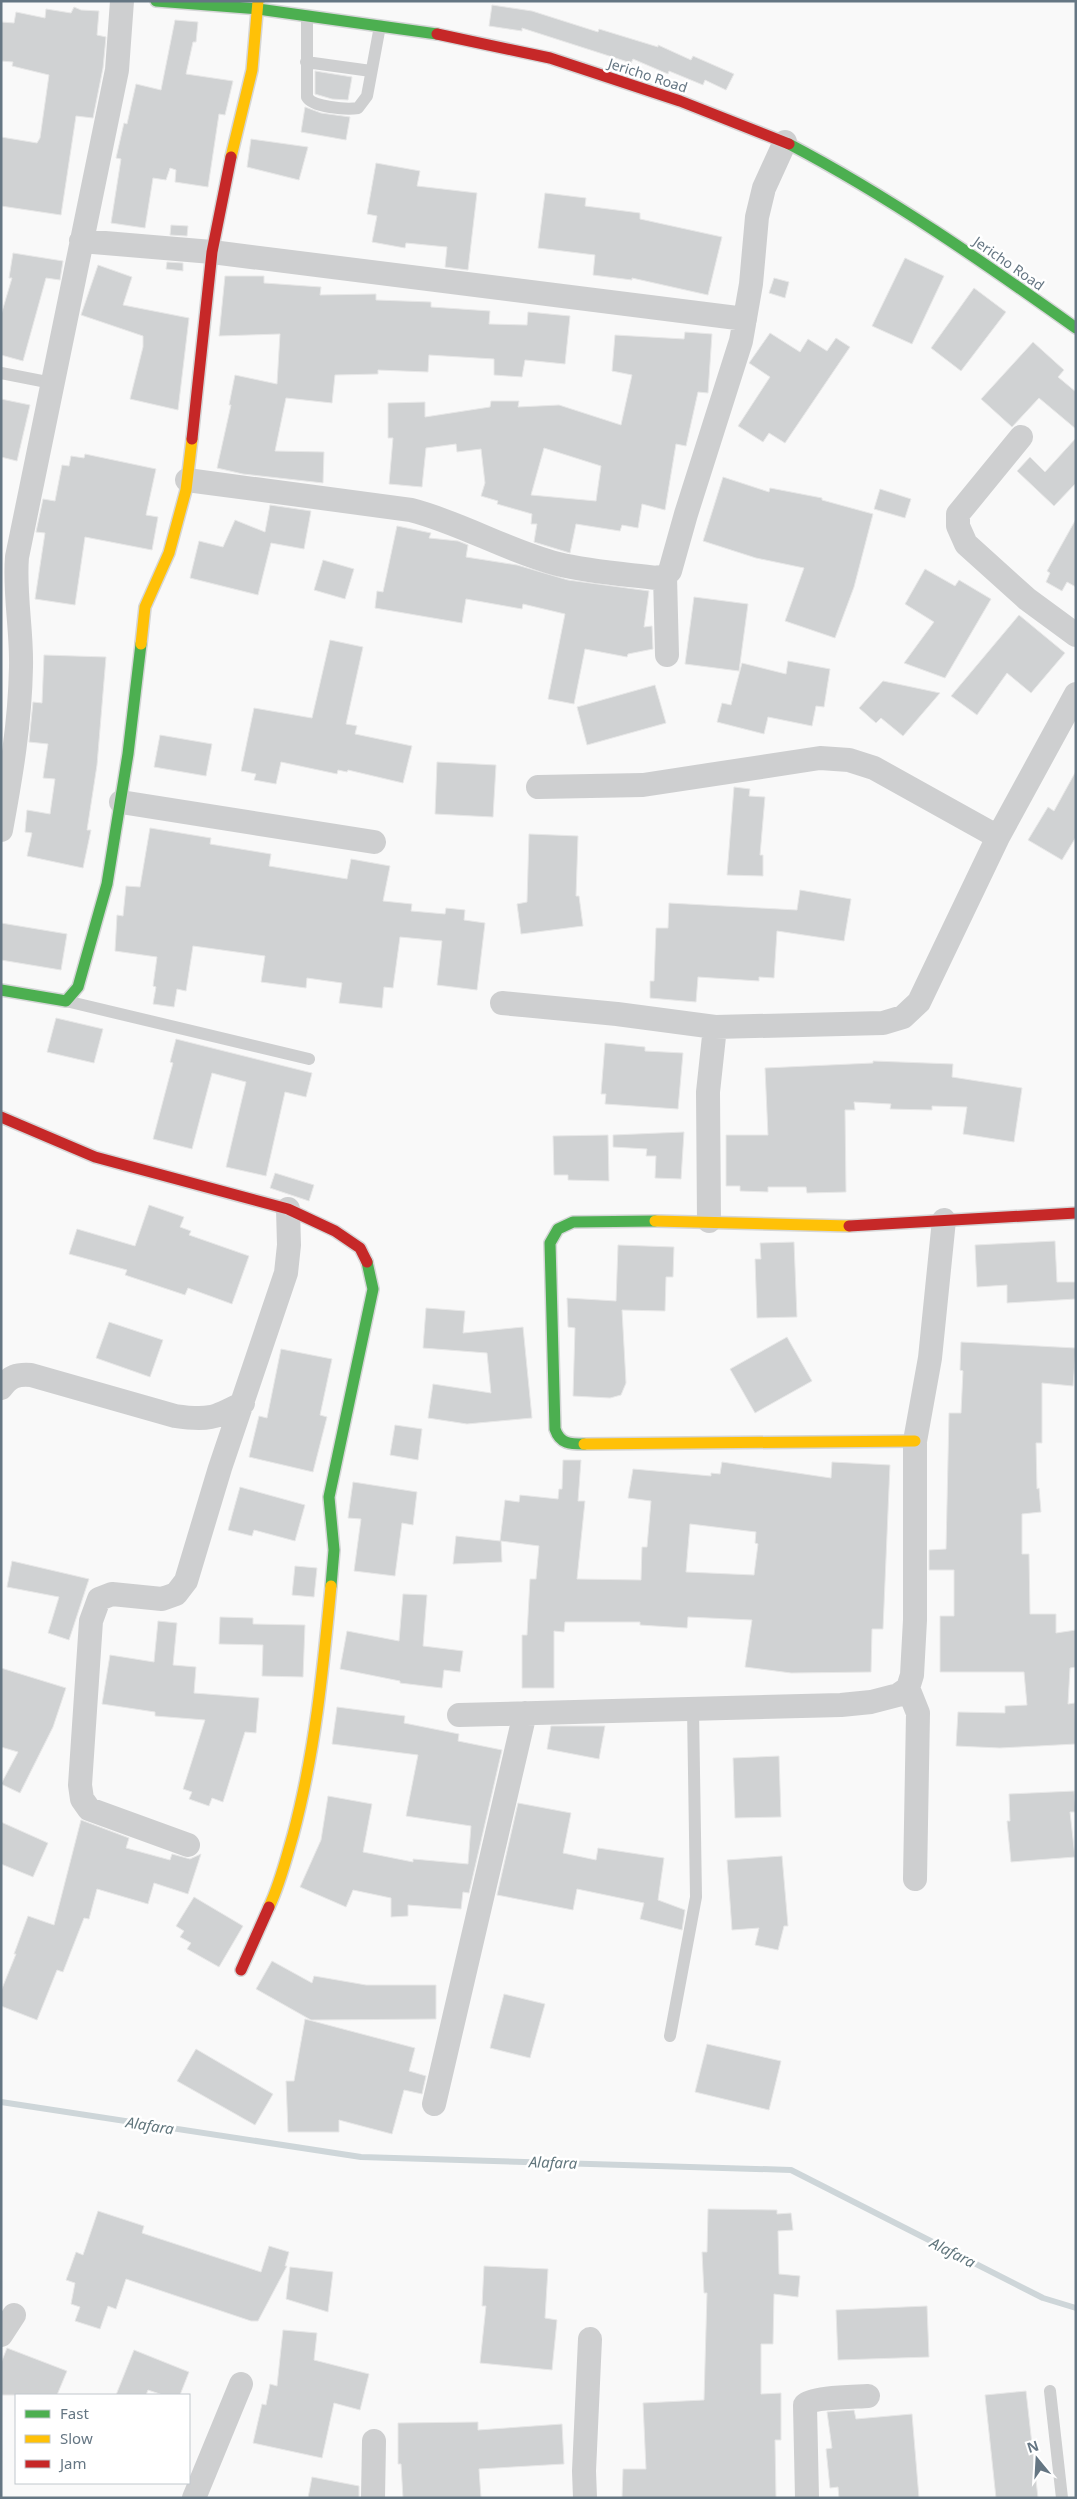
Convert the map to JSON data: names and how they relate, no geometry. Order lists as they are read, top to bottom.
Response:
{
  "streets": {
    "street": ["Jericho Road"]
  },
  "water": ["Alafara"],
  "legend": ["Fast", "Slow", "Jam"],
  "north": "top"
}
